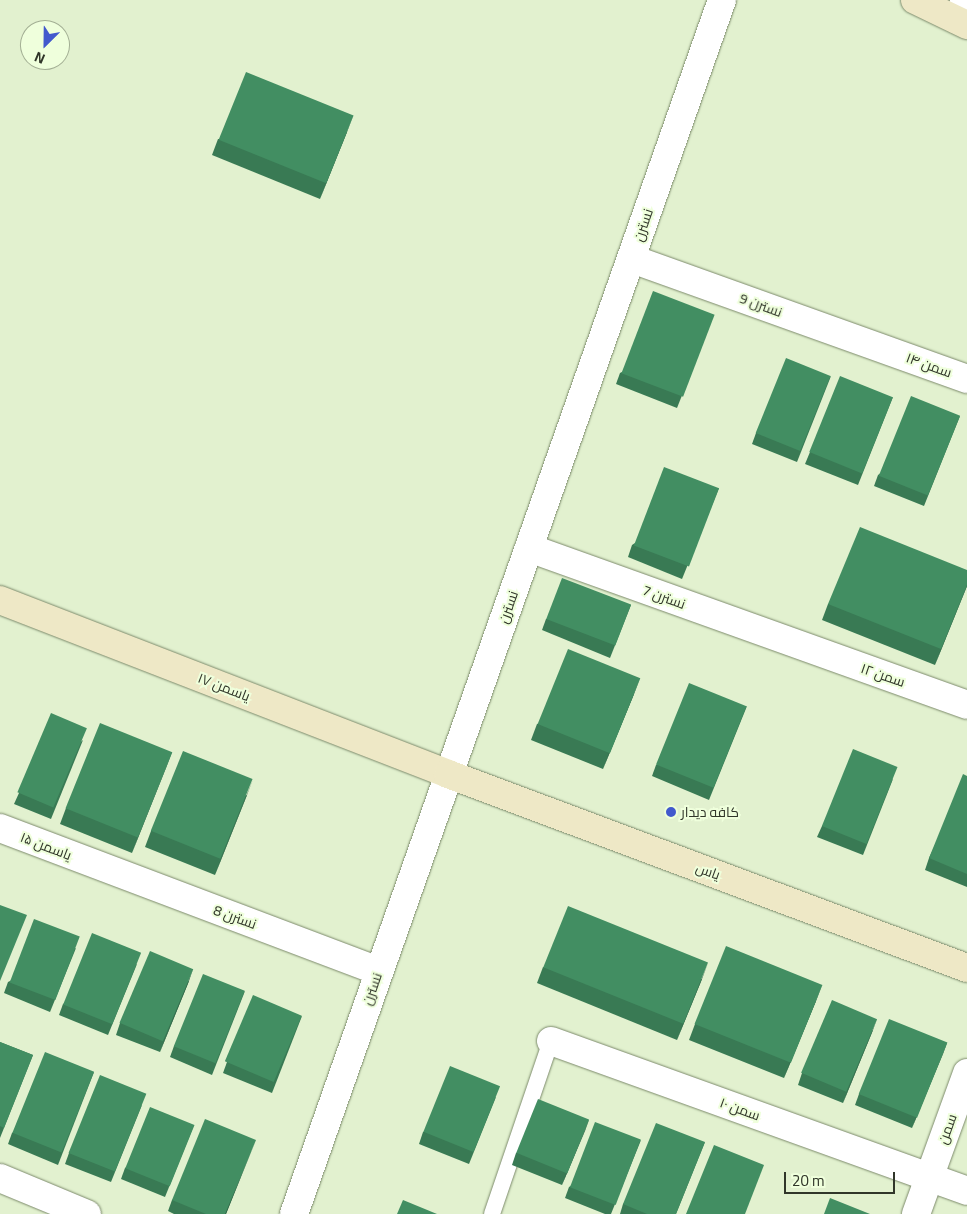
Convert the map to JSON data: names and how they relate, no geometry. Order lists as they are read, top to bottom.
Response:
{
  "streets": {
    "street": [
      "نسترن",
      "نسترن 9",
      "سمن ۱۴",
      "نسترن 7",
      "سمن ۱۲",
      "یاسمن ۱۷",
      "یاسمن ۱۵",
      "یاس",
      "نسترن 8",
      "سمن ۱۰",
      "سمن"
    ]
  },
  "crossings": [
    ["نسترن", "نسترن 9"],
    ["نسترن", "نسترن 7"],
    ["نسترن", "یاسمن ۱۷"],
    ["نسترن", "یاس"],
    ["نسترن", "نسترن 8"],
    ["نسترن 9", "سمن ۱۴"],
    ["نسترن 7", "سمن ۱۲"],
    ["یاسمن ۱۷", "یاس"],
    ["یاسمن ۱۵", "نسترن 8"],
    ["سمن ۱۰", "سمن"]
  ],
  "places": ["کافه دیدار"],
  "scale_bar": "20 m",
  "north": "bottom left"
}
